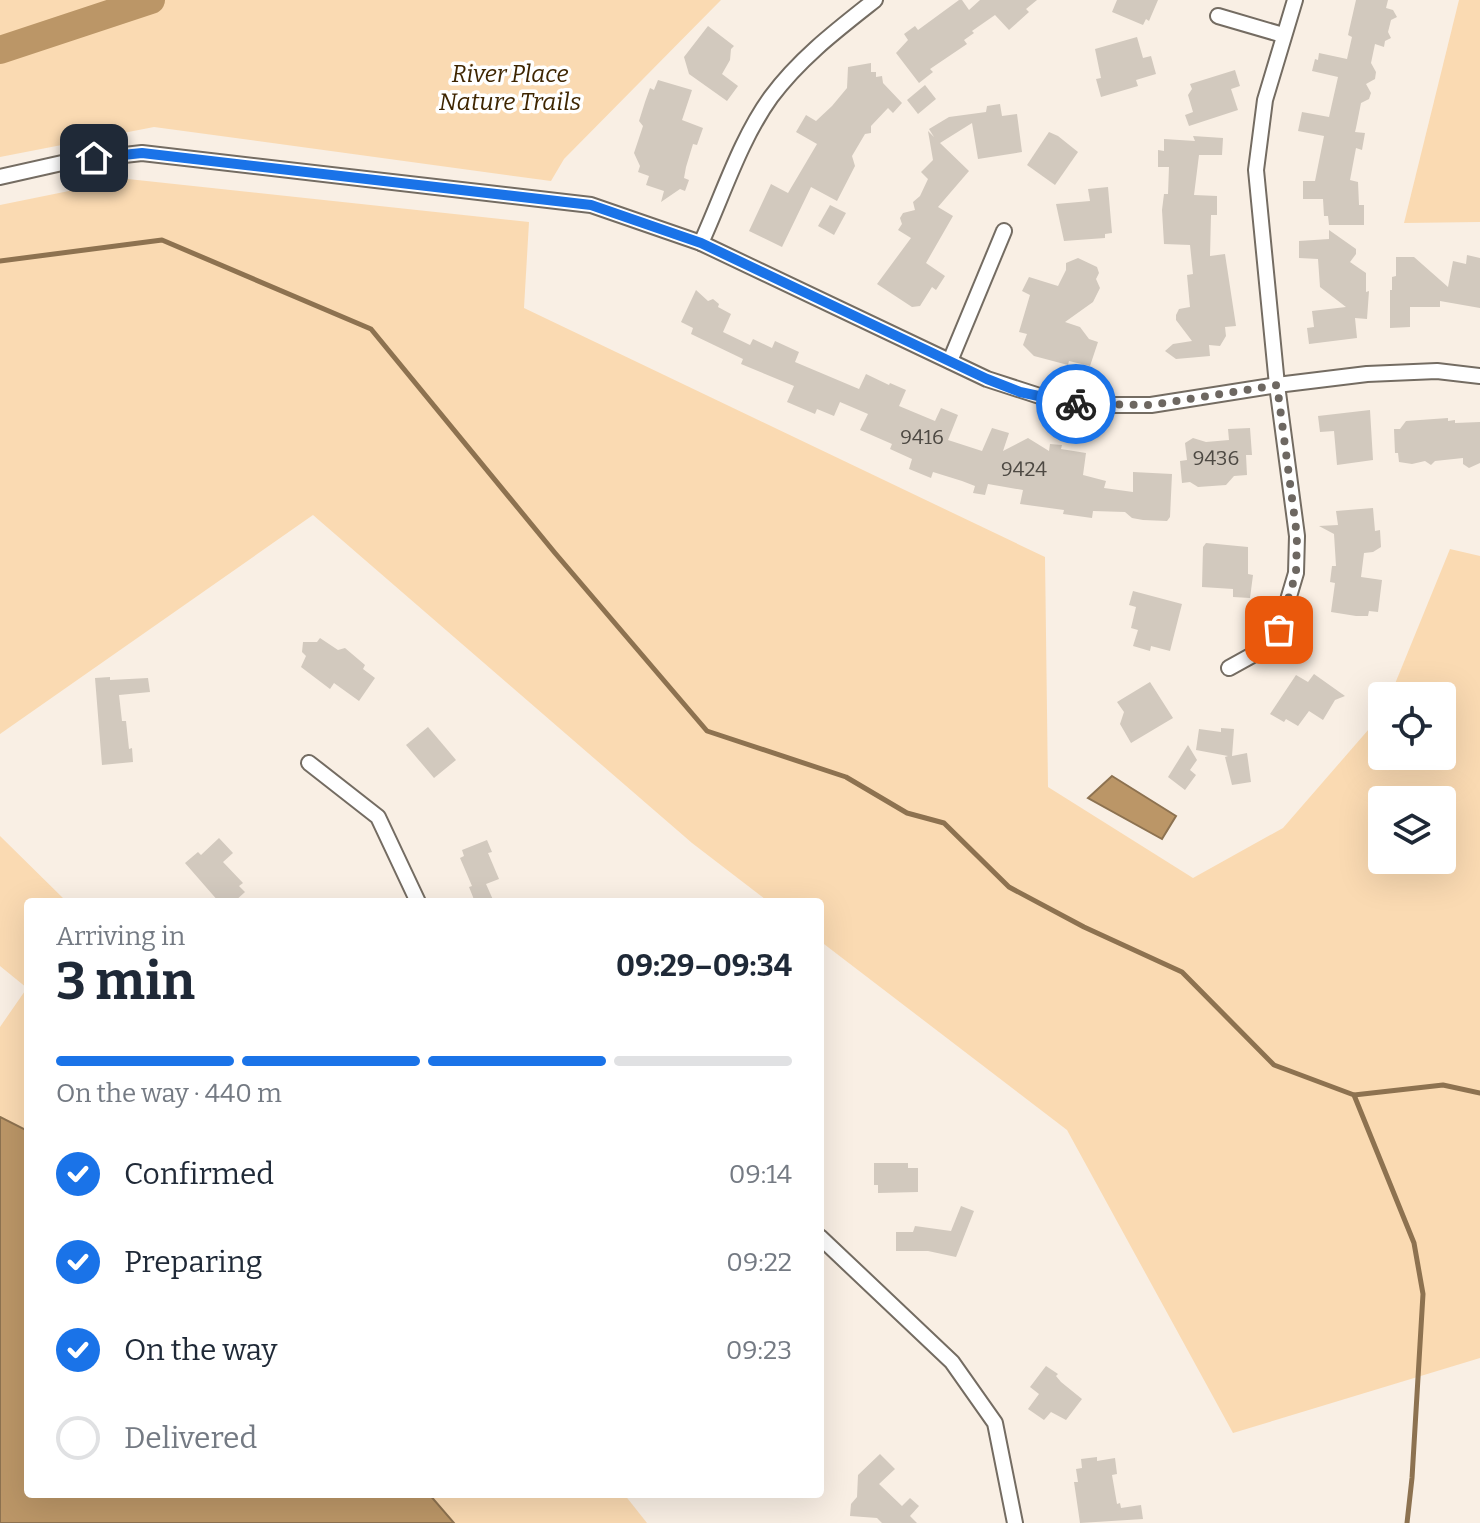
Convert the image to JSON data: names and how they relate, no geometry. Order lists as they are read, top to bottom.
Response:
{
  "parks": ["River Place Nature Trails"],
  "house_numbers": ["9416", "9436", "9424"],
  "page": {
    "heading": ["3 min", "Arriving in", "09:29–09:34"],
    "bar": "On the way · 440 m",
    "list": [
      ["Confirmed", "09:14"],
      ["Preparing", "09:22"],
      ["On the way", "09:23"],
      "Delivered"
    ]
  }
}
